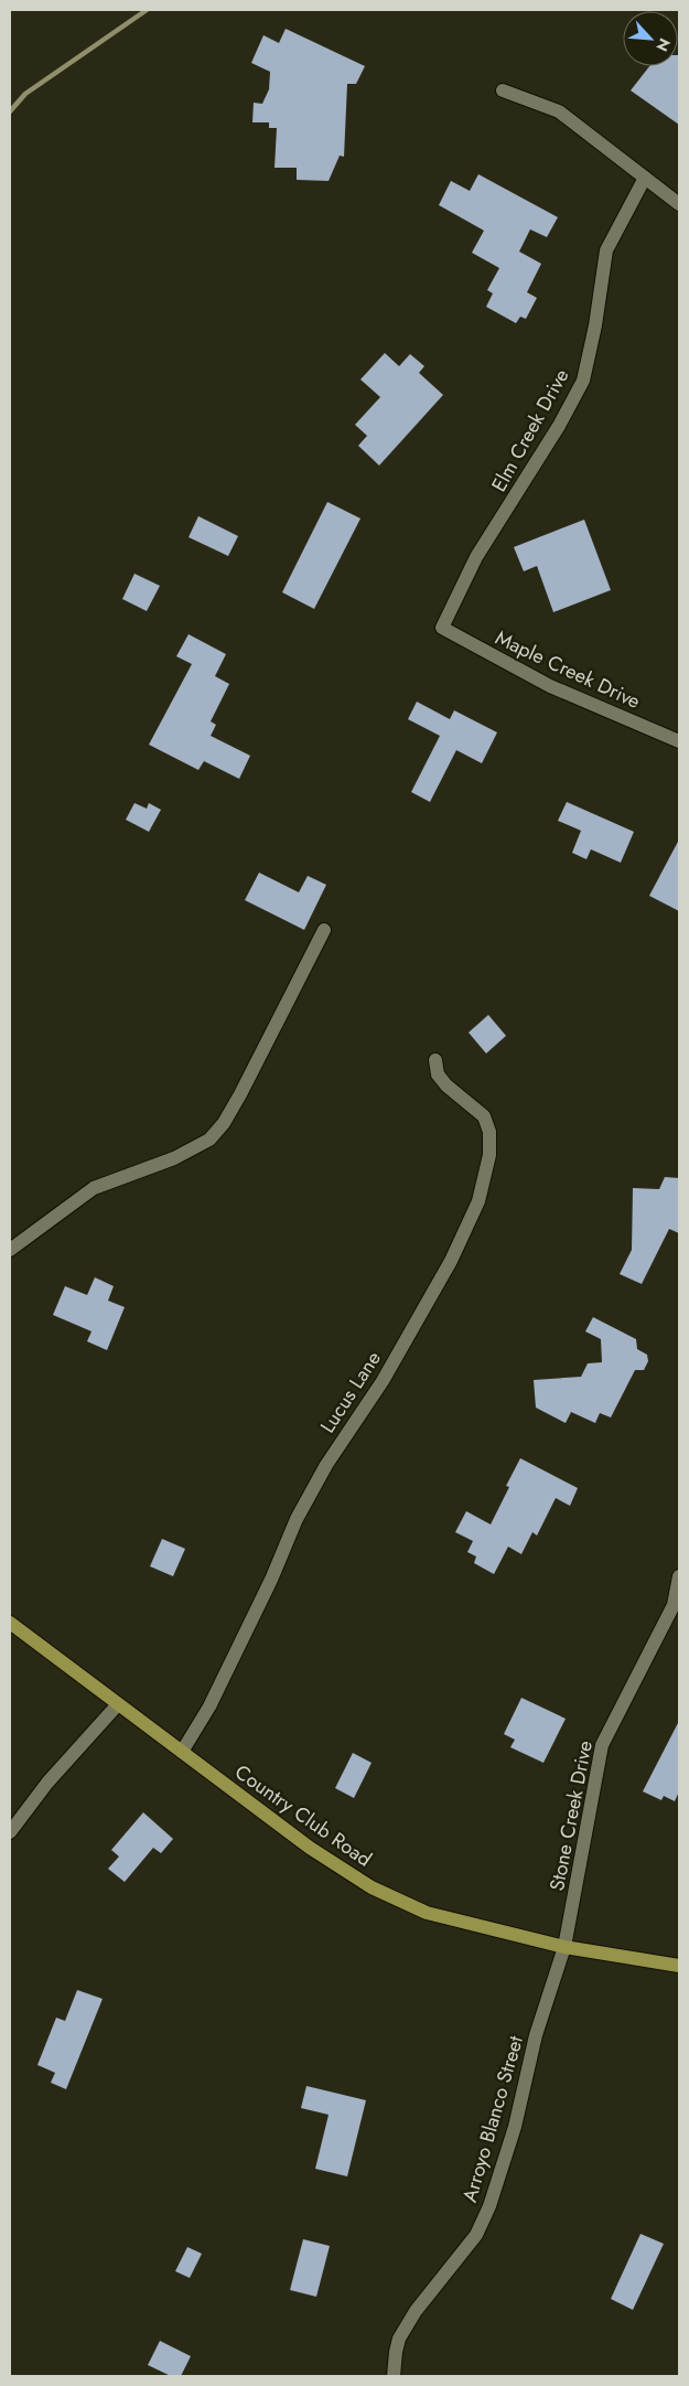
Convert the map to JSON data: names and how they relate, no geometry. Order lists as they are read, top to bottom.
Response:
{
  "streets": {
    "main road": ["Country Club Road"],
    "street": [
      "Elm Creek Drive",
      "Maple Creek Drive",
      "Lucus Lane",
      "Stone Creek Drive",
      "Arroyo Blanco Street"
    ]
  },
  "crossings": [
    ["Elm Creek Drive", "Maple Creek Drive"],
    ["Lucus Lane", "Country Club Road"],
    ["Country Club Road", "Stone Creek Drive"],
    ["Country Club Road", "Arroyo Blanco Street"],
    ["Stone Creek Drive", "Arroyo Blanco Street"]
  ],
  "north": "bottom right"
}
